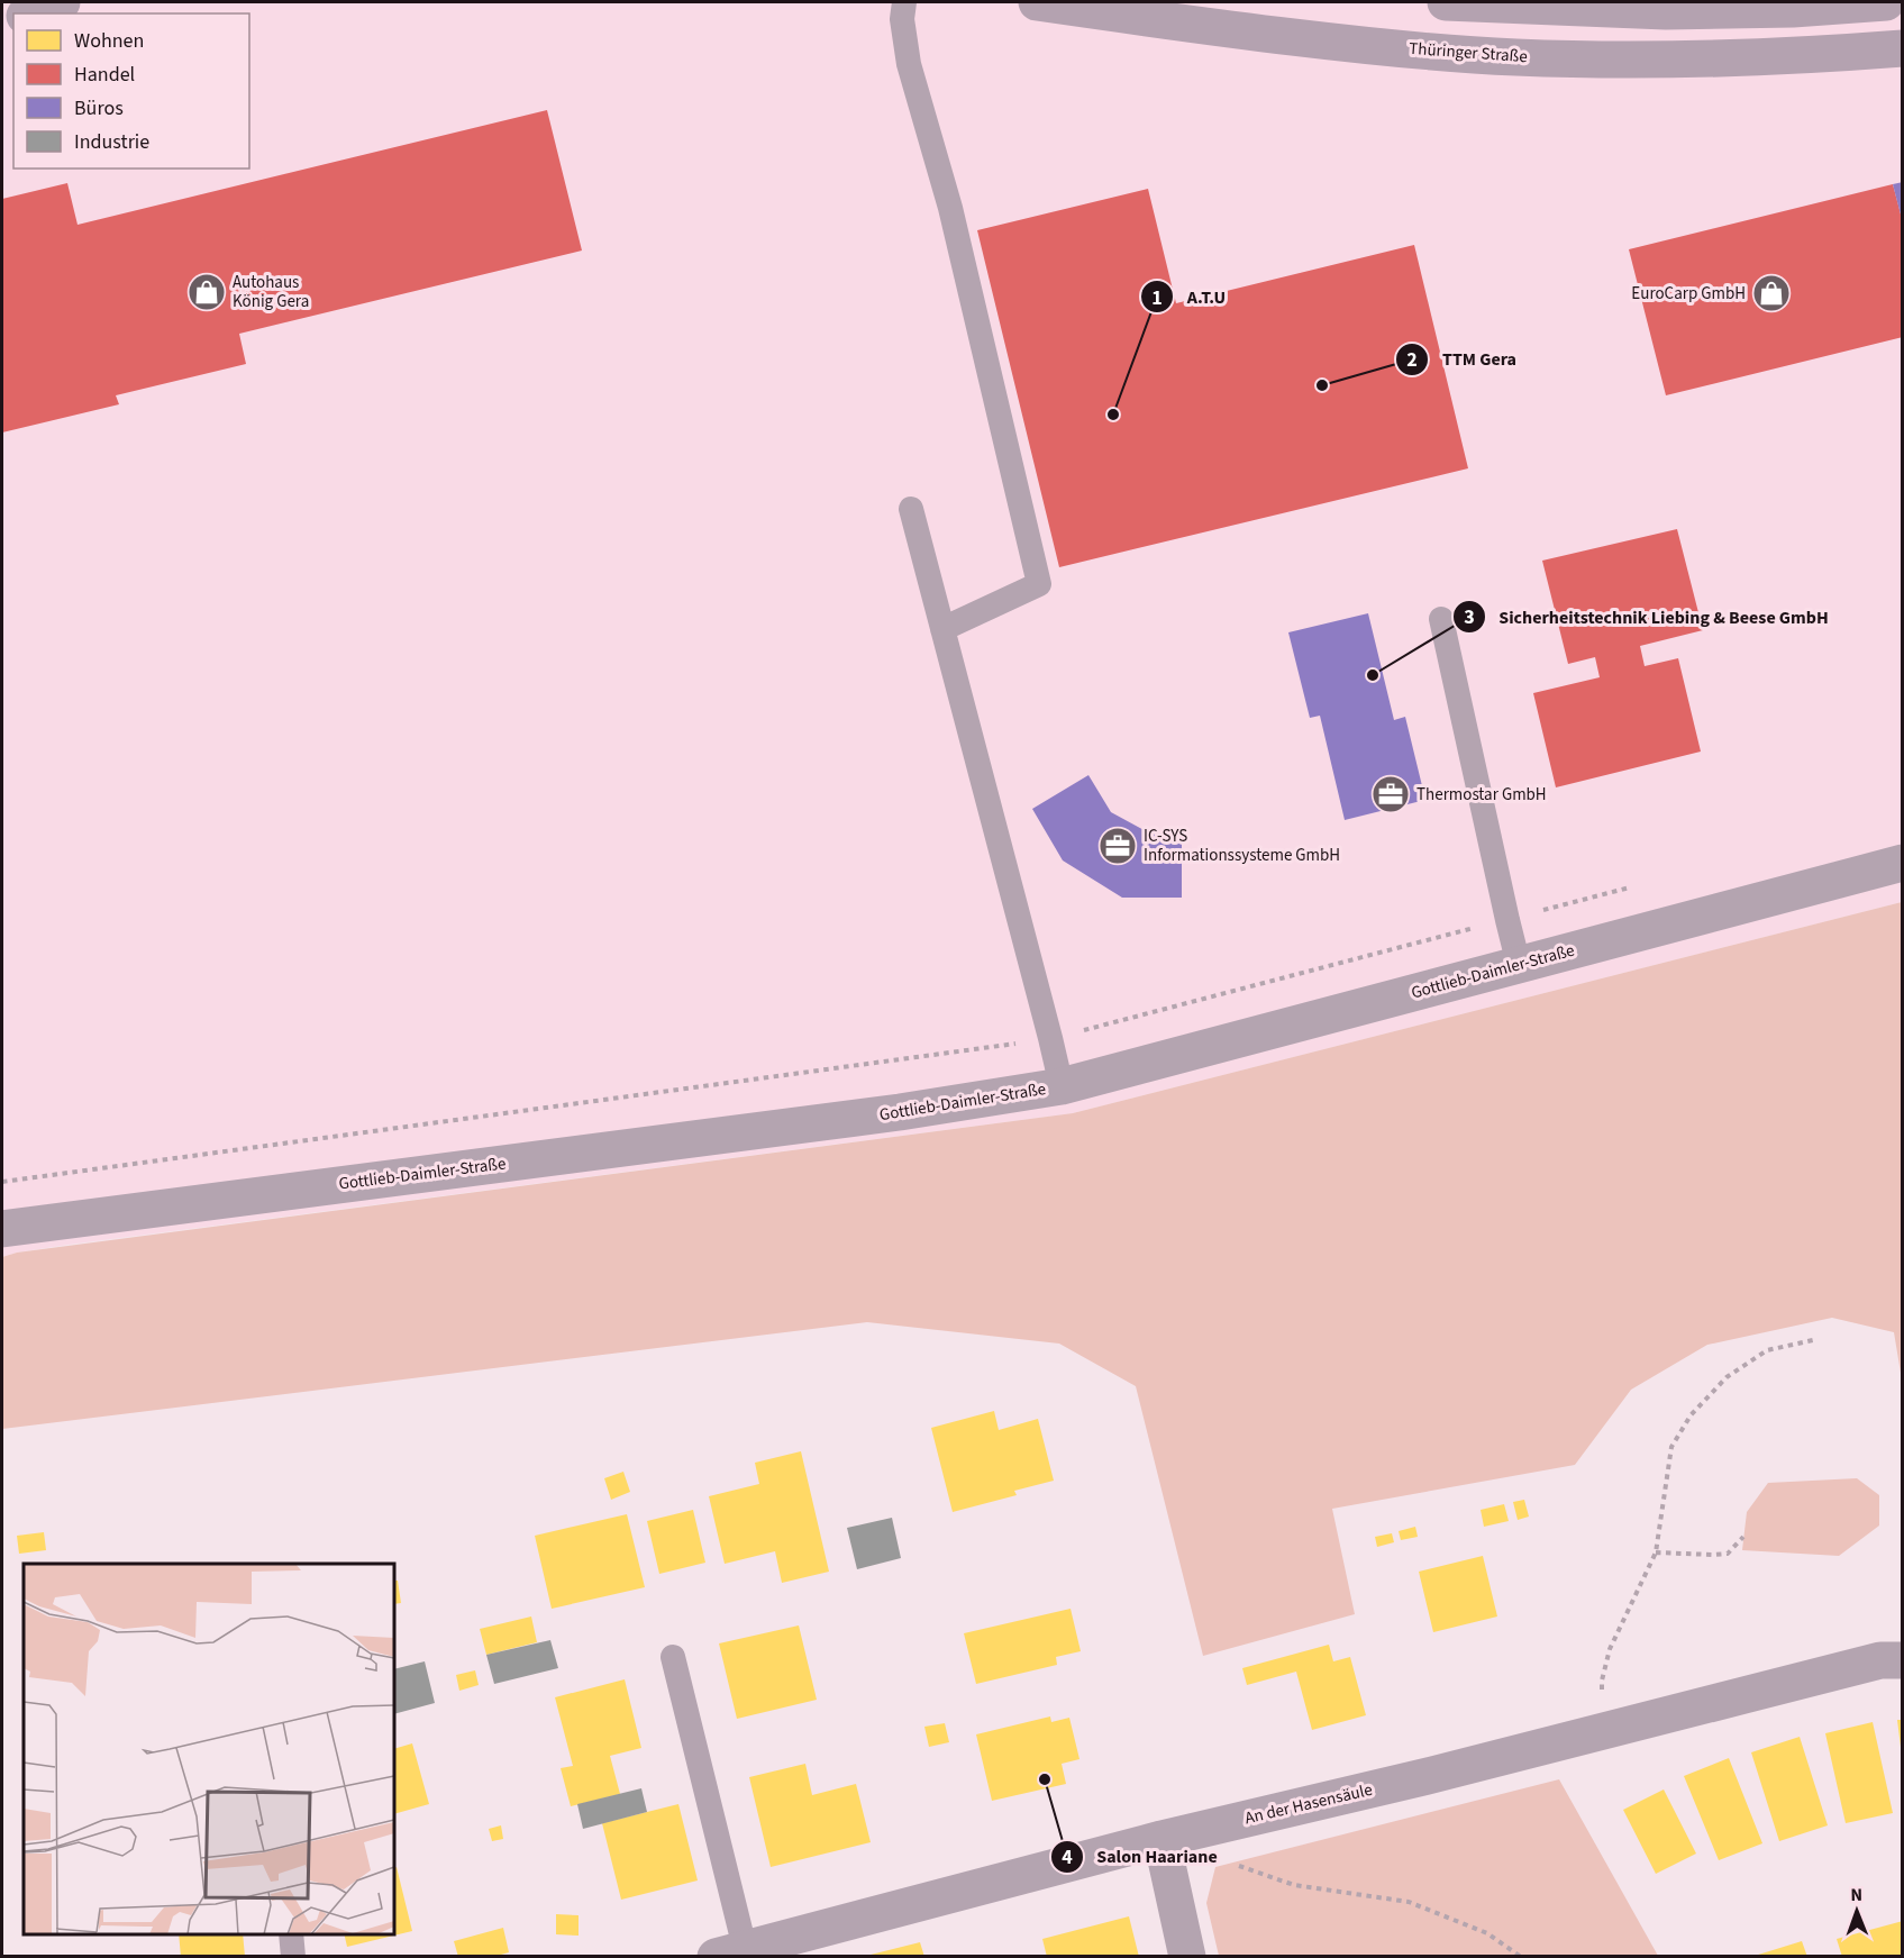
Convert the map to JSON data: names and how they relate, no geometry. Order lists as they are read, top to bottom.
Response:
{
  "streets": {
    "main road": ["Thüringer Straße"],
    "street": ["Gottlieb-Daimler-Straße", "An der Hasensäule"]
  },
  "places": {
    "shop": ["Autohaus König Gera", "EuroCarp GmbH"],
    "other": [
      "TTM Gera",
      "A.T.U",
      "Sicherheitstechnik Liebing & Beese GmbH",
      "Salon Haariane"
    ],
    "office": ["Thermostar GmbH", "IC-SYS Informationssysteme GmbH"]
  },
  "legend": [
    "Wohnen",
    "Handel",
    "Büros",
    "Industrie"
  ],
  "north": "top"
}
